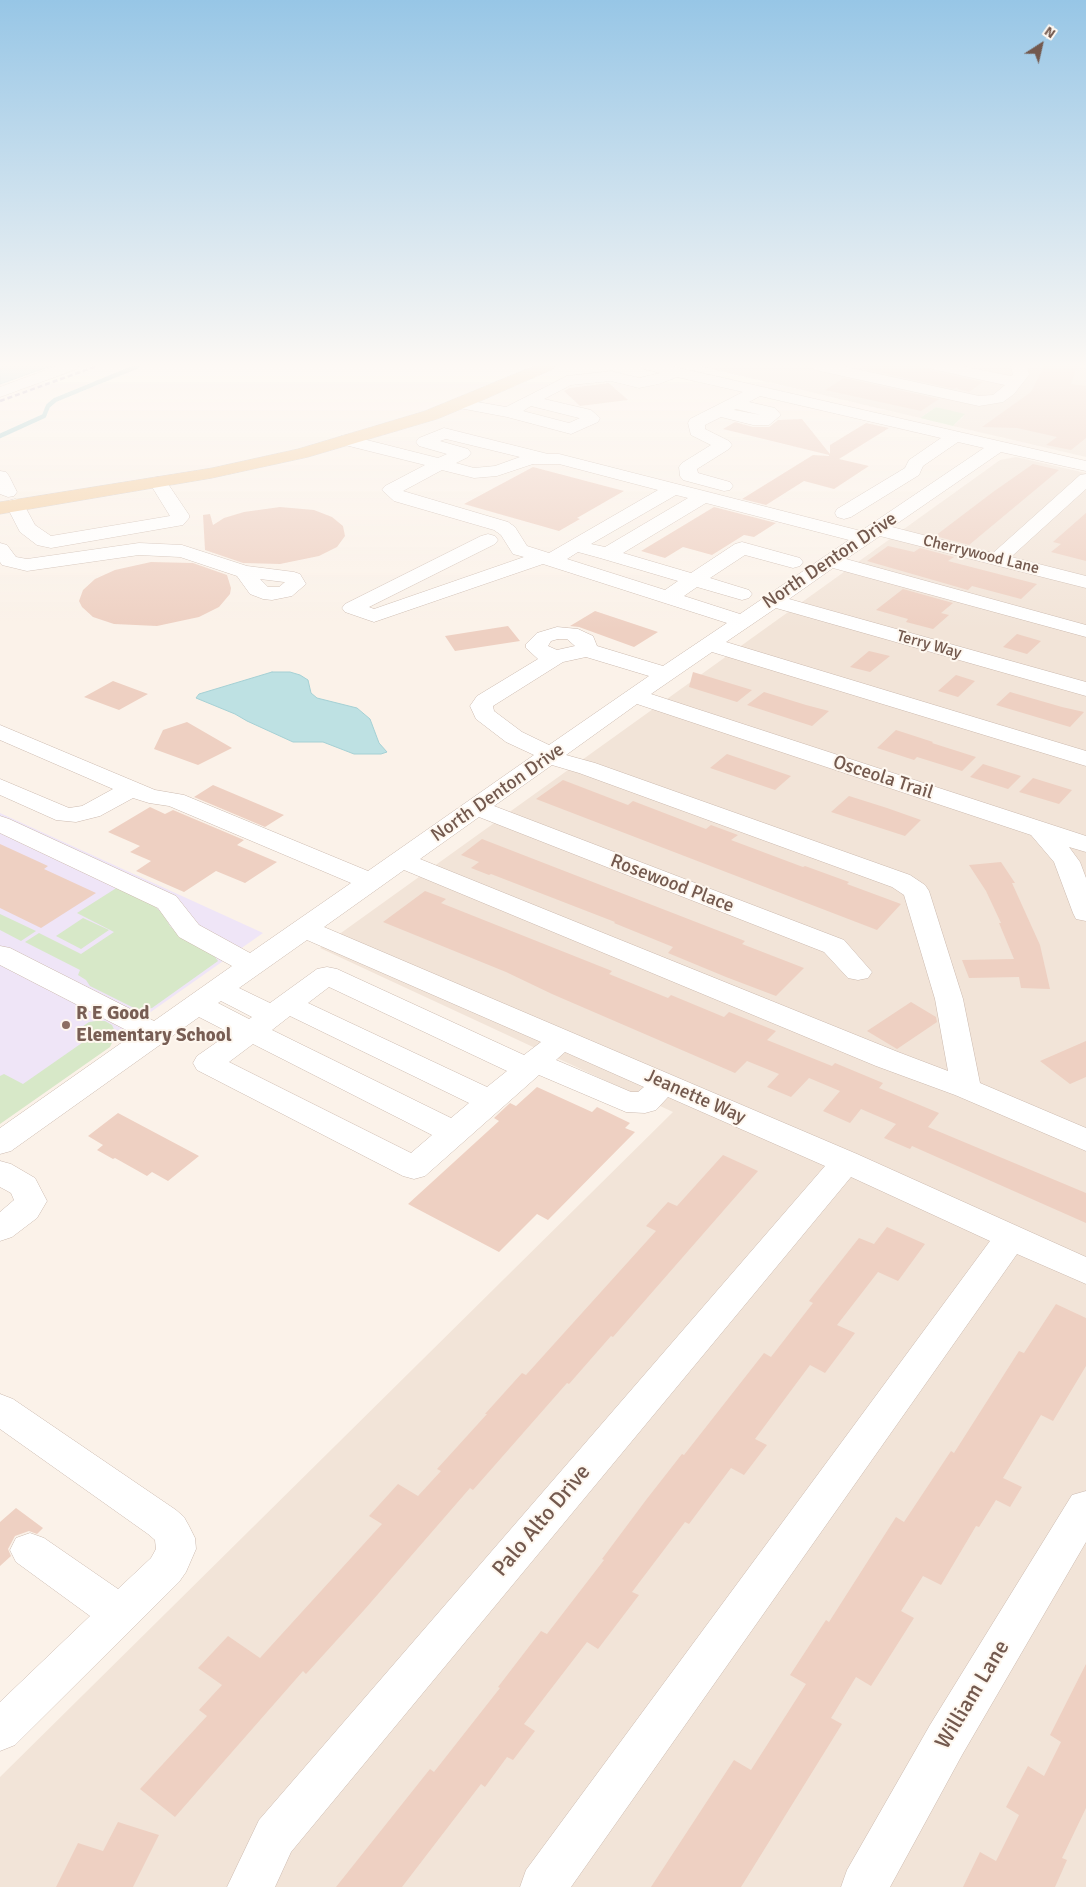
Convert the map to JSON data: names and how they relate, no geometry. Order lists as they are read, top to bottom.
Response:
{
  "streets": {
    "street": [
      "Cherrywood Lane",
      "North Denton Drive",
      "Terry Way",
      "Osceola Trail",
      "Rosewood Place",
      "Jeanette Way",
      "Palo Alto Drive",
      "William Lane"
    ]
  },
  "crossings": [
    ["Cherrywood Lane", "North Denton Drive"],
    ["North Denton Drive", "Terry Way"],
    ["North Denton Drive", "Osceola Trail"],
    ["North Denton Drive", "Rosewood Place"],
    ["North Denton Drive", "Jeanette Way"],
    ["Jeanette Way", "Palo Alto Drive"]
  ],
  "places": ["R E Good Elementary School"],
  "north": "top right"
}
